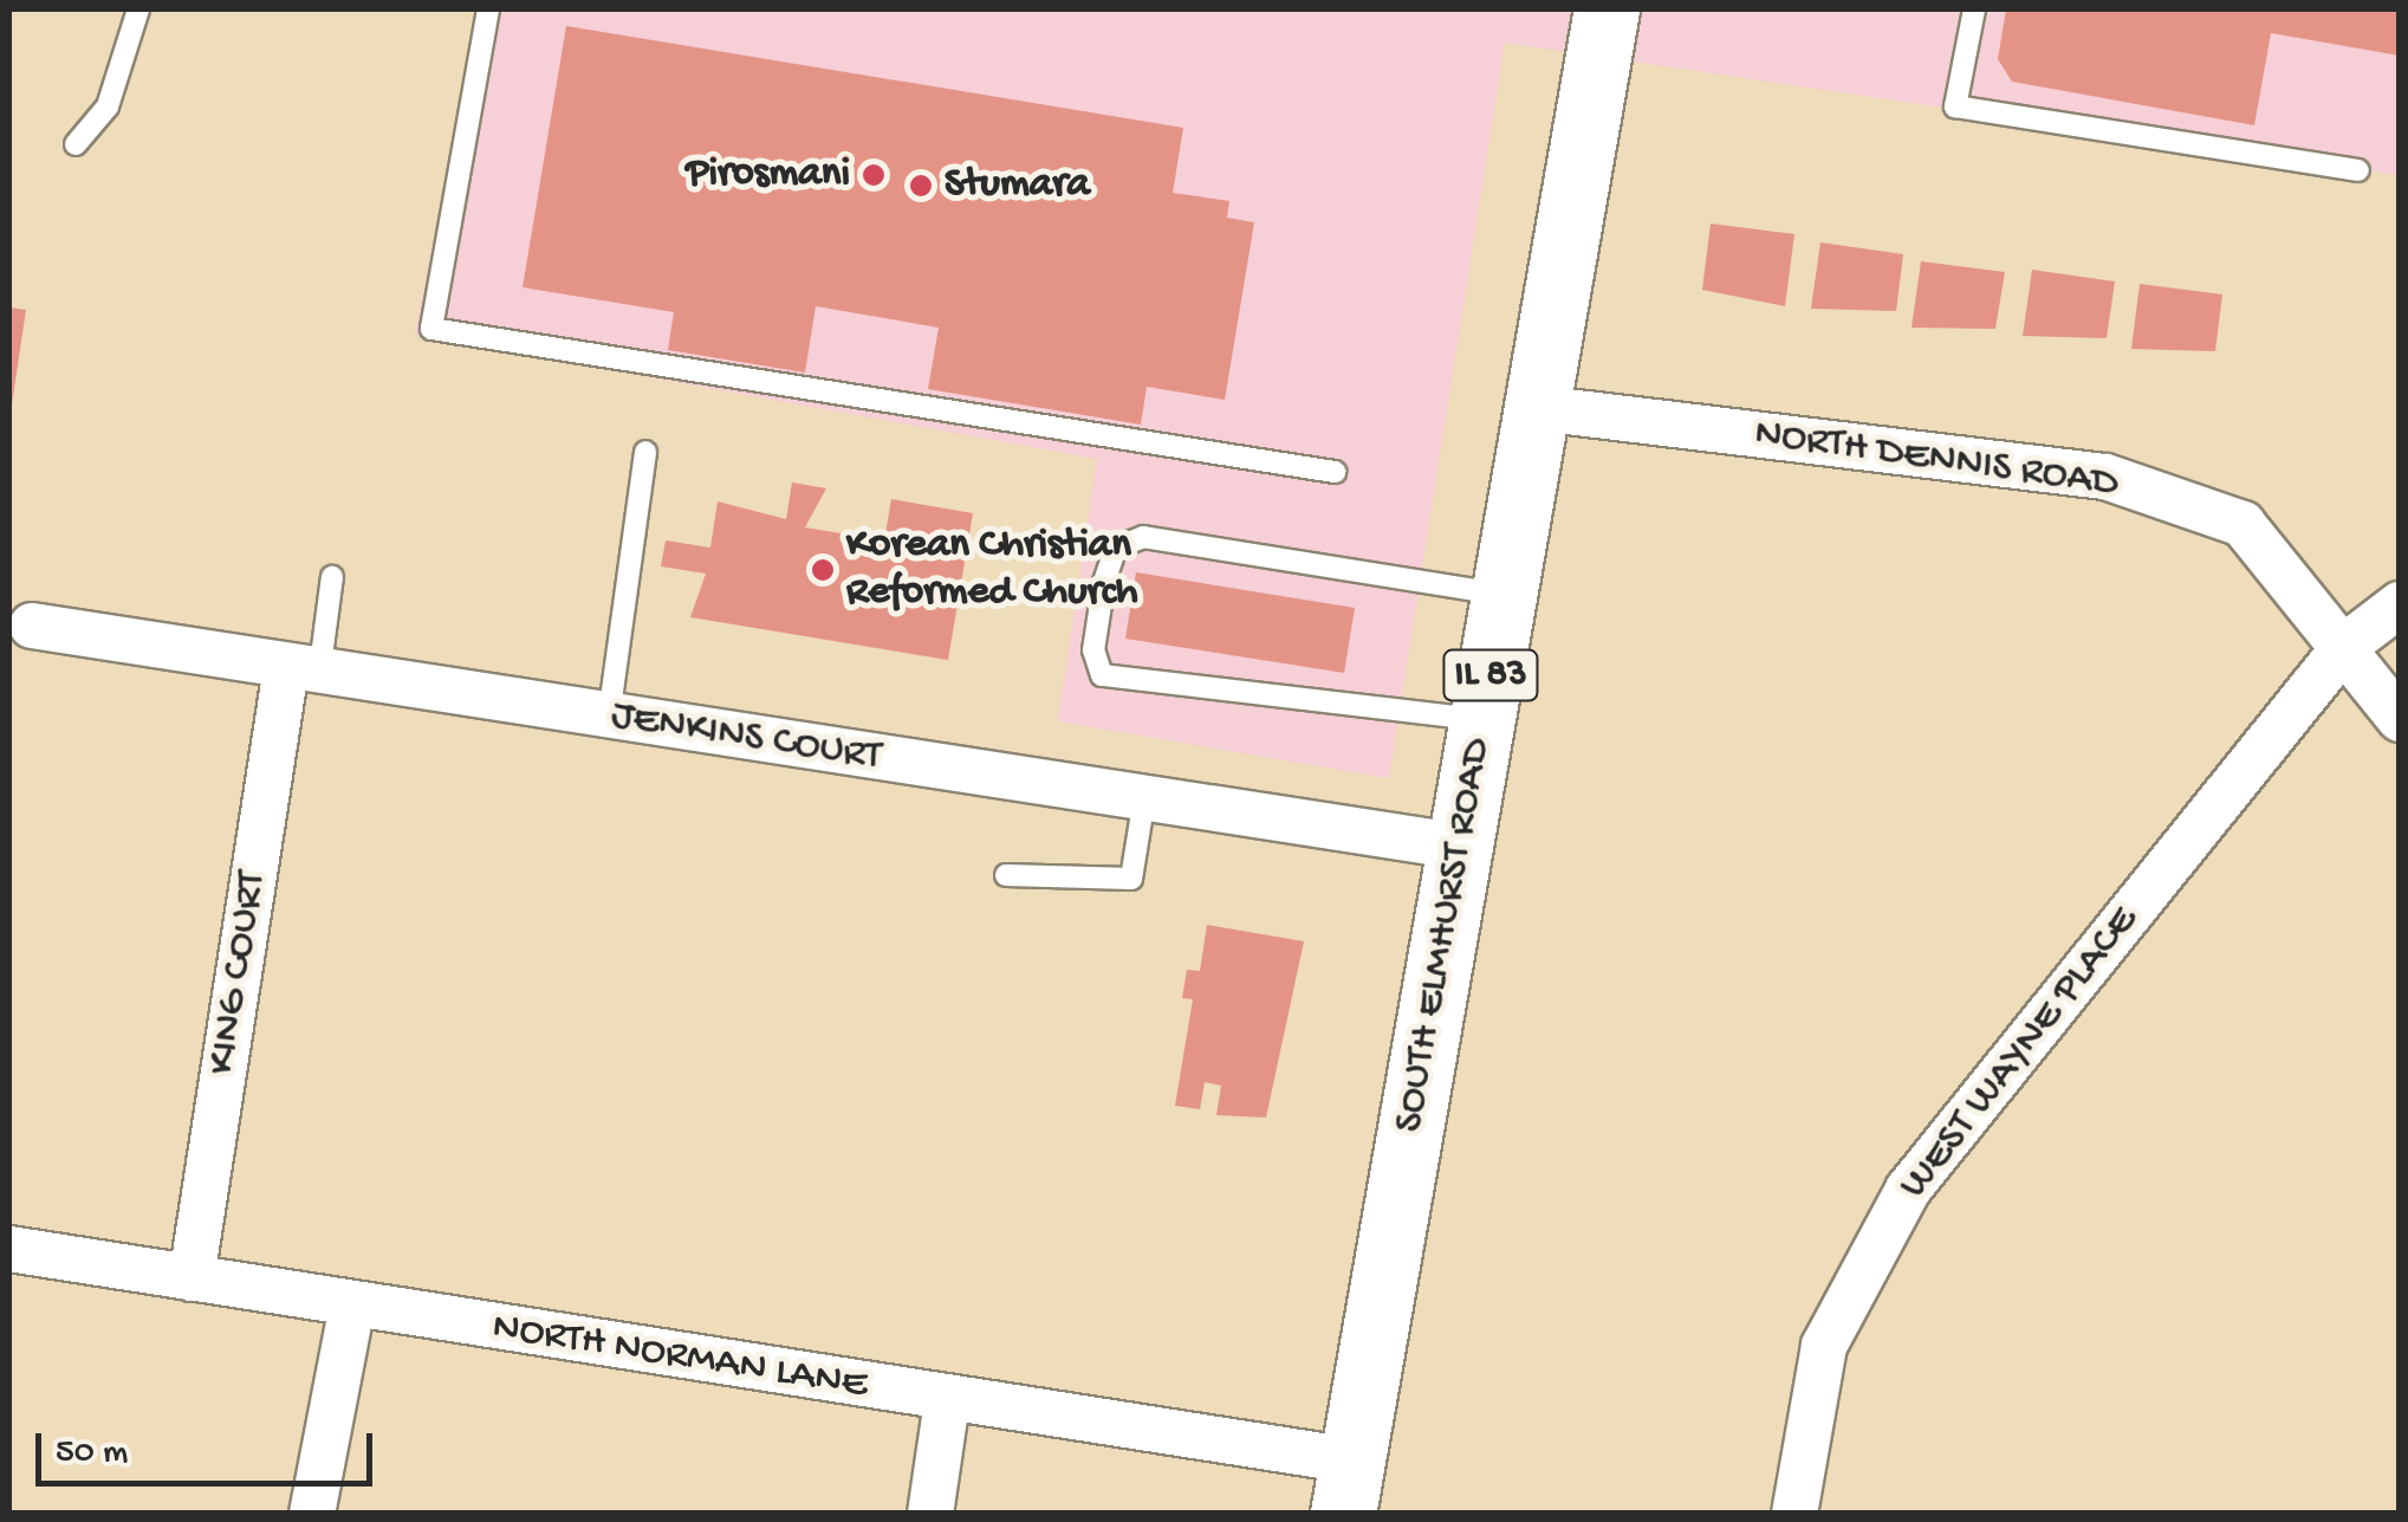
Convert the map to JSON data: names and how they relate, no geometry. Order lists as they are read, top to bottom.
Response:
{
  "streets": {
    "main road": ["IL 83", "SOUTH ELMHURST ROAD"],
    "street": [
      "NORTH DENNIS ROAD",
      "JENKINS COURT",
      "KING COURT",
      "WEST WAYNE PLACE",
      "NORTH NORMAN LANE"
    ]
  },
  "crossings": [
    ["NORTH DENNIS ROAD", "SOUTH ELMHURST ROAD"],
    ["NORTH DENNIS ROAD", "WEST WAYNE PLACE"],
    ["JENKINS COURT", "SOUTH ELMHURST ROAD"],
    ["JENKINS COURT", "KING COURT"],
    ["SOUTH ELMHURST ROAD", "NORTH NORMAN LANE"],
    ["KING COURT", "NORTH NORMAN LANE"]
  ],
  "places": ["Pirosmani", "Stumara", "Korean Christian Reformed Church"],
  "scale_bar": "50 m"
}
